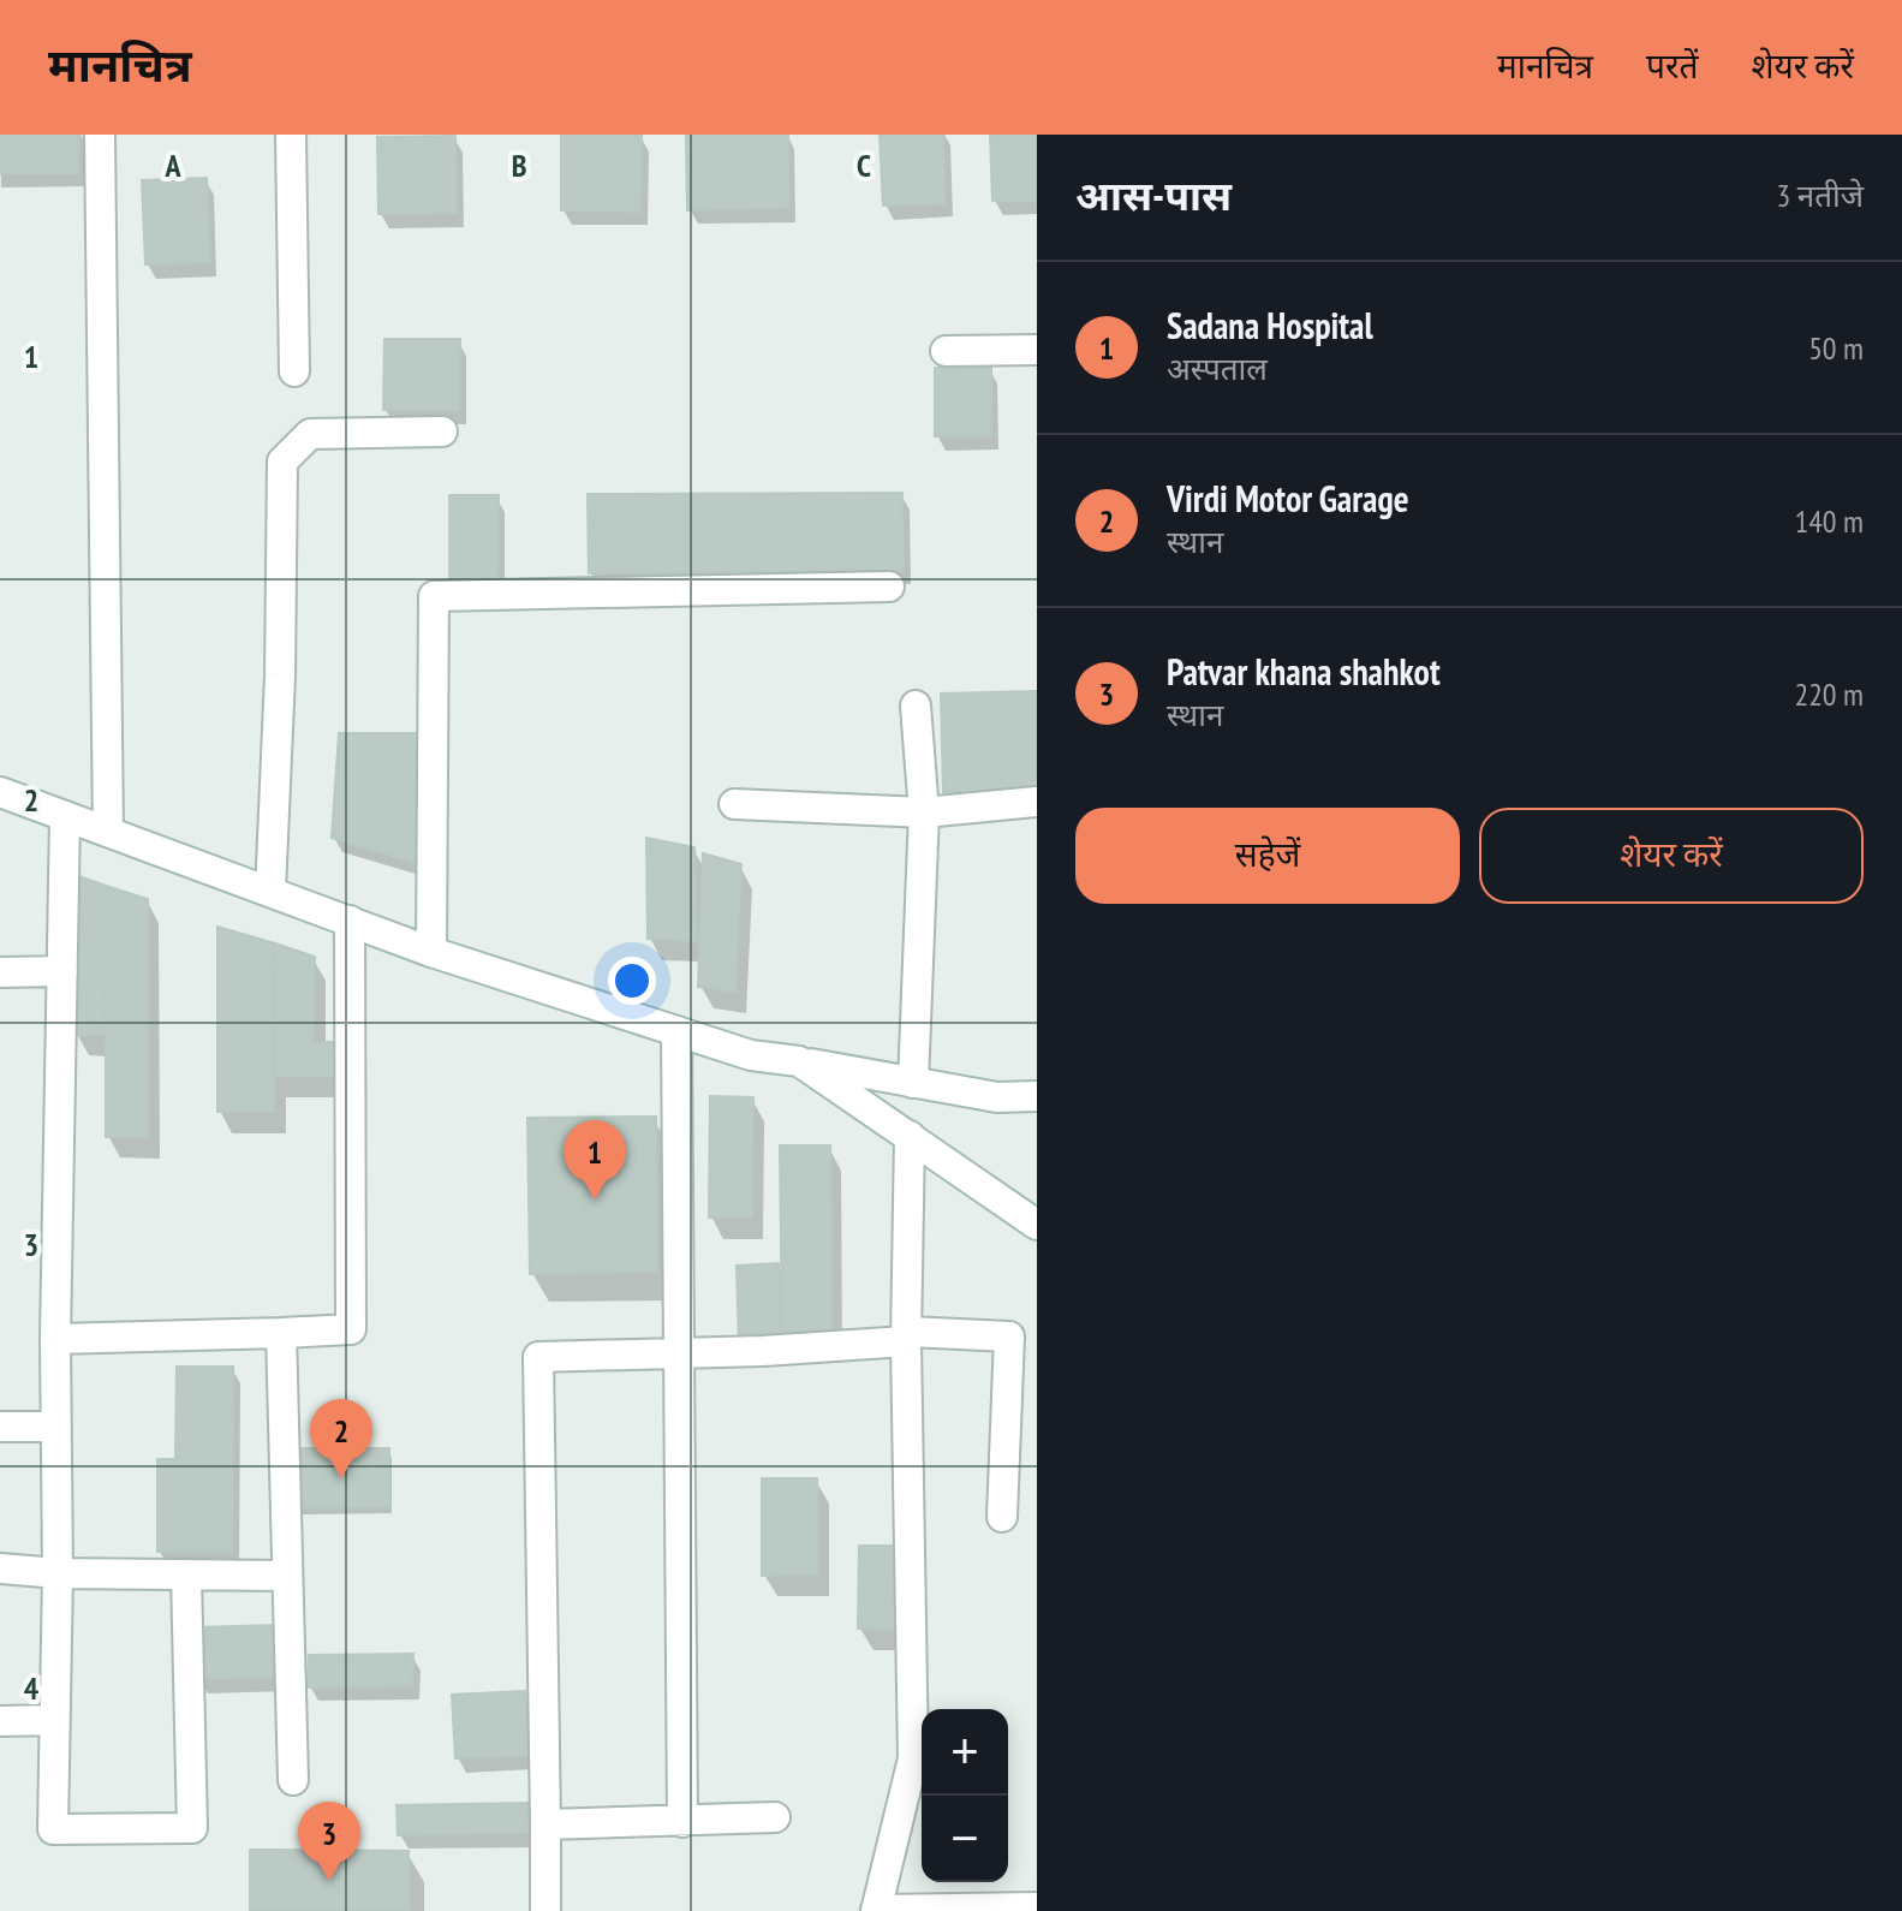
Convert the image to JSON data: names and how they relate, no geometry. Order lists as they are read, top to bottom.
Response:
{
  "page": {
    "header": "मानचित्र",
    "nav": ["मानचित्र", "परतें", "शेयर करें"],
    "heading": ["आस-पास", "3 नतीजे"],
    "list": [
      {
        "mark": "1",
        "name": "Sadana Hospital",
        "note": "अस्पताल",
        "value": "50 m"
      },
      {
        "mark": "2",
        "name": "Virdi Motor Garage",
        "note": "स्थान",
        "value": "140 m"
      },
      {
        "mark": "3",
        "name": "Patvar khana shahkot",
        "note": "स्थान",
        "value": "220 m"
      }
    ],
    "buttons": ["सहेजें", "शेयर करें"],
    "pins": ["1", "2", "3"],
    "map_buttons": ["+", "−"]
  },
  "grid": {
    "columns": ["A", "B", "C"],
    "rows": [
      "1",
      "2",
      "3",
      "4"
    ]
  }
}
